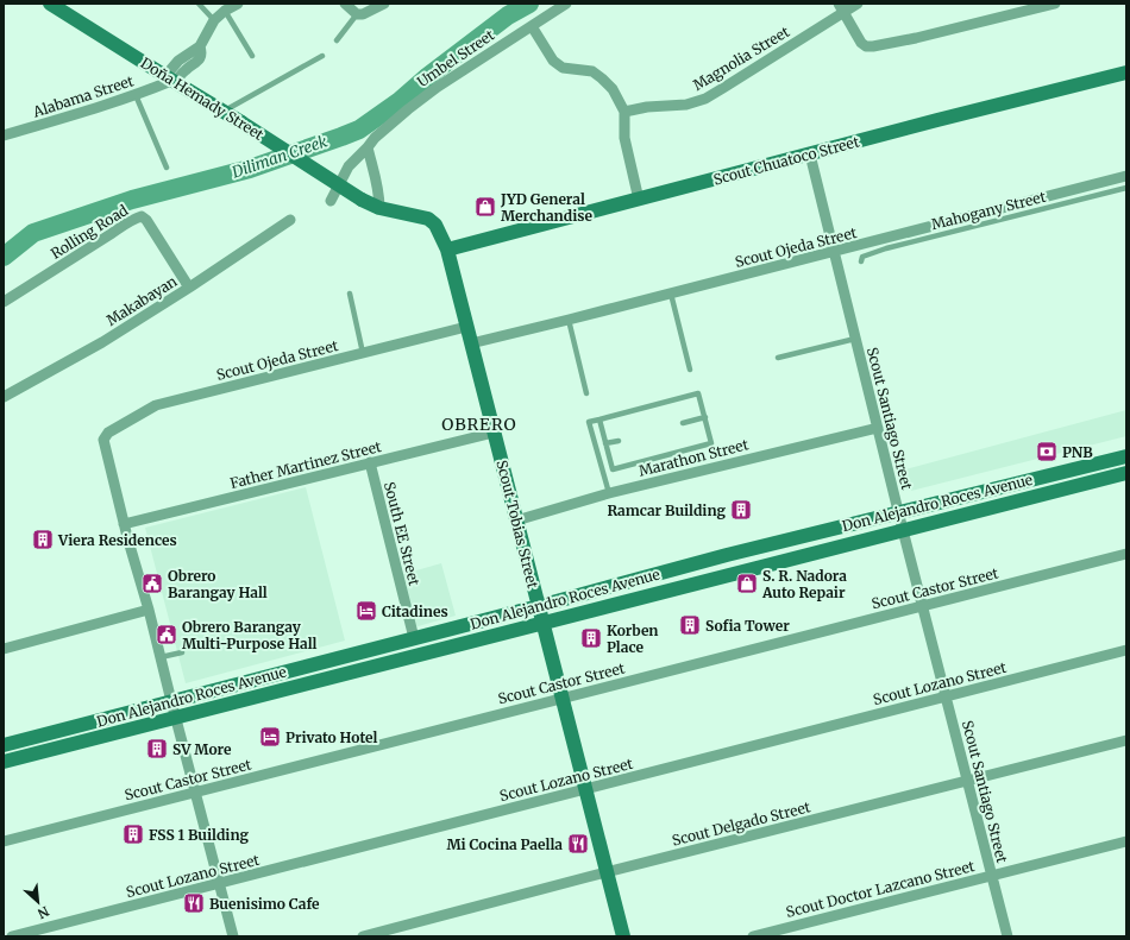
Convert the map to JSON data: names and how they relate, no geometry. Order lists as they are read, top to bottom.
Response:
{
  "streets": {
    "main road": [
      "Doña Hemady Street",
      "Scout Chuatoco Street",
      "Don Alejandro Roces Avenue",
      "Scout Tobias Street"
    ],
    "street": [
      "Umbel Street",
      "Magnolia Street",
      "Alabama Street",
      "Rolling Road",
      "Scout Ojeda Street",
      "Makabayan",
      "Scout Santiago Street",
      "Marathon Street",
      "Father Martinez Street",
      "South EE Street",
      "Scout Castor Street",
      "Scout Lozano Street",
      "Scout Delgado Street",
      "Scout Doctor Lazcano Street"
    ],
    "lane": ["Mahogany Street"]
  },
  "crossings": [
    ["Alabama Street", "Doña Hemady Street"],
    ["Doña Hemady Street", "Scout Chuatoco Street"],
    ["Doña Hemady Street", "Scout Tobias Street"],
    ["Scout Chuatoco Street", "Scout Santiago Street"],
    ["Scout Chuatoco Street", "Scout Tobias Street"],
    ["Rolling Road", "Makabayan"],
    ["Scout Ojeda Street", "Scout Santiago Street"],
    ["Scout Ojeda Street", "Father Martinez Street"],
    ["Scout Ojeda Street", "Scout Tobias Street"],
    ["Scout Santiago Street", "Marathon Street"],
    ["Scout Santiago Street", "Don Alejandro Roces Avenue"],
    ["Scout Santiago Street", "Scout Castor Street"],
    ["Scout Santiago Street", "Scout Lozano Street"],
    ["Scout Santiago Street", "Scout Delgado Street"],
    ["Scout Santiago Street", "Scout Doctor Lazcano Street"],
    ["Marathon Street", "Scout Tobias Street"],
    ["Father Martinez Street", "Scout Tobias Street"],
    ["Father Martinez Street", "South EE Street"],
    ["Don Alejandro Roces Avenue", "Scout Tobias Street"],
    ["Don Alejandro Roces Avenue", "South EE Street"],
    ["Scout Tobias Street", "Scout Castor Street"],
    ["Scout Tobias Street", "Scout Lozano Street"],
    ["Scout Tobias Street", "Scout Delgado Street"]
  ],
  "districts": ["OBRERO"],
  "water": ["Diliman Creek"],
  "places": {
    "shop": ["JYD General Merchandise", "S. R. Nadora Auto Repair"],
    "bank": ["PNB"],
    "building": [
      "Ramcar Building",
      "Viera Residences",
      "Sofia Tower",
      "Korben Place",
      "SV More",
      "FSS 1 Building"
    ],
    "public building": ["Obrero Barangay Hall", "Obrero Barangay Multi-Purpose Hall"],
    "hotel": ["Citadines", "Privato Hotel"],
    "restaurant": ["Mi Cocina Paella", "Buenisimo Cafe"]
  },
  "north": "bottom right"
}
